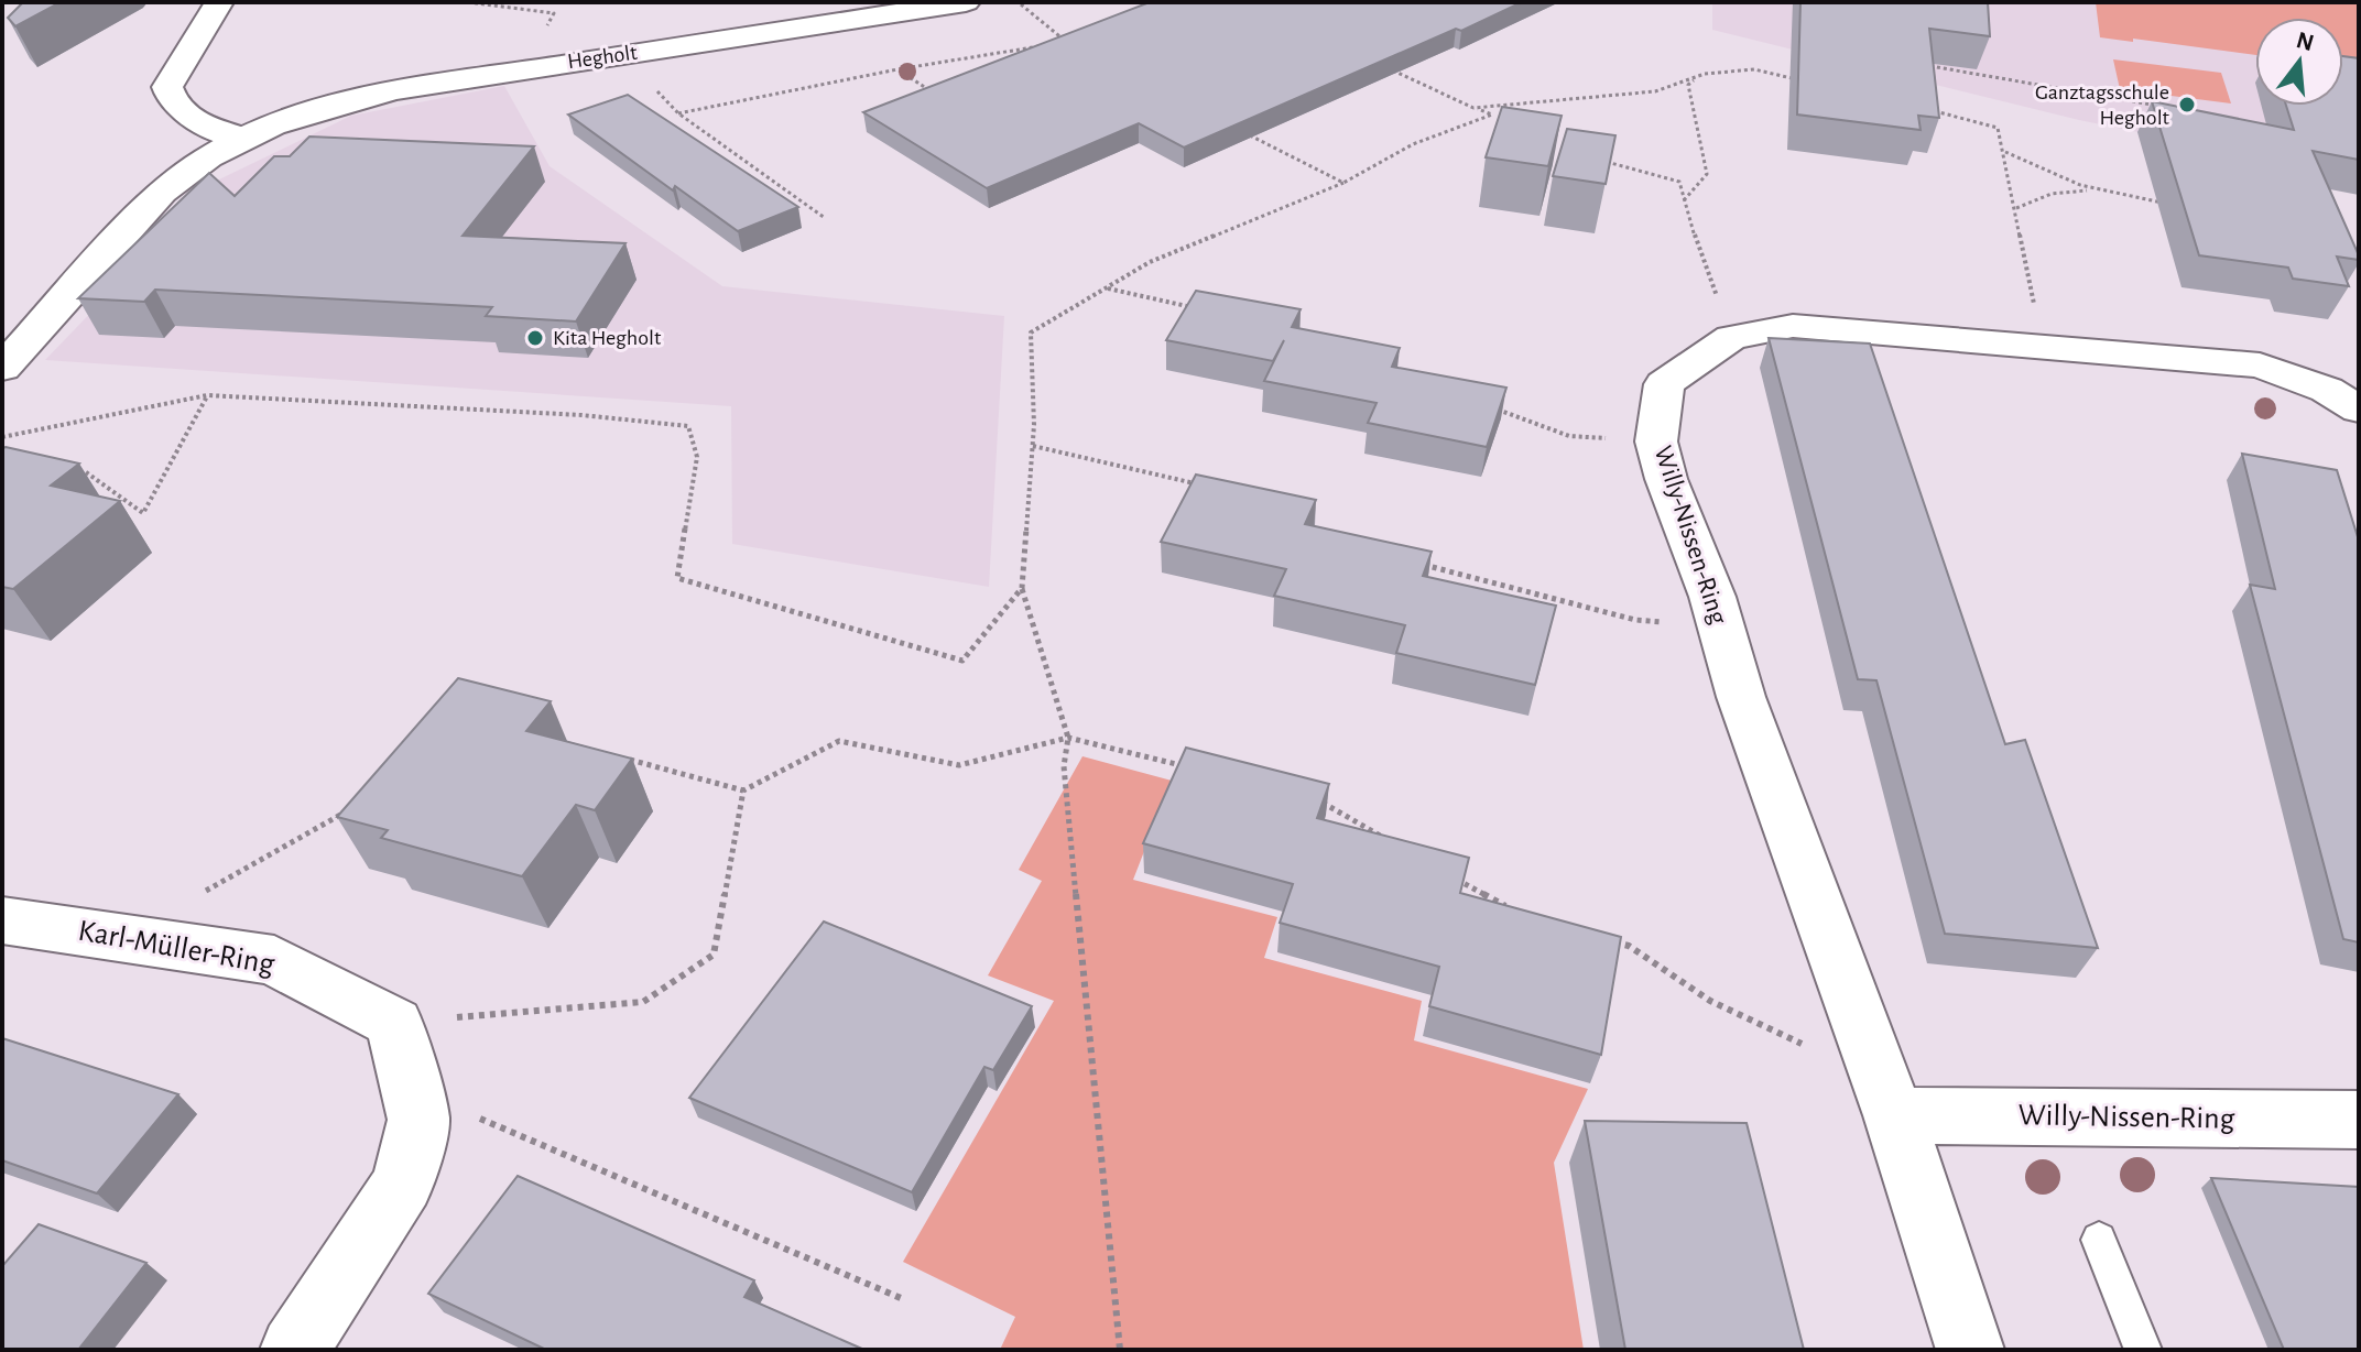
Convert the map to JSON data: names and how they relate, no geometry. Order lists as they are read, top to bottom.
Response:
{
  "streets": {
    "street": ["Hegholt", "Willy-Nissen-Ring", "Karl-Müller-Ring"]
  },
  "places": ["Ganztagsschule Hegholt", "Kita Hegholt"],
  "north": "top"
}
